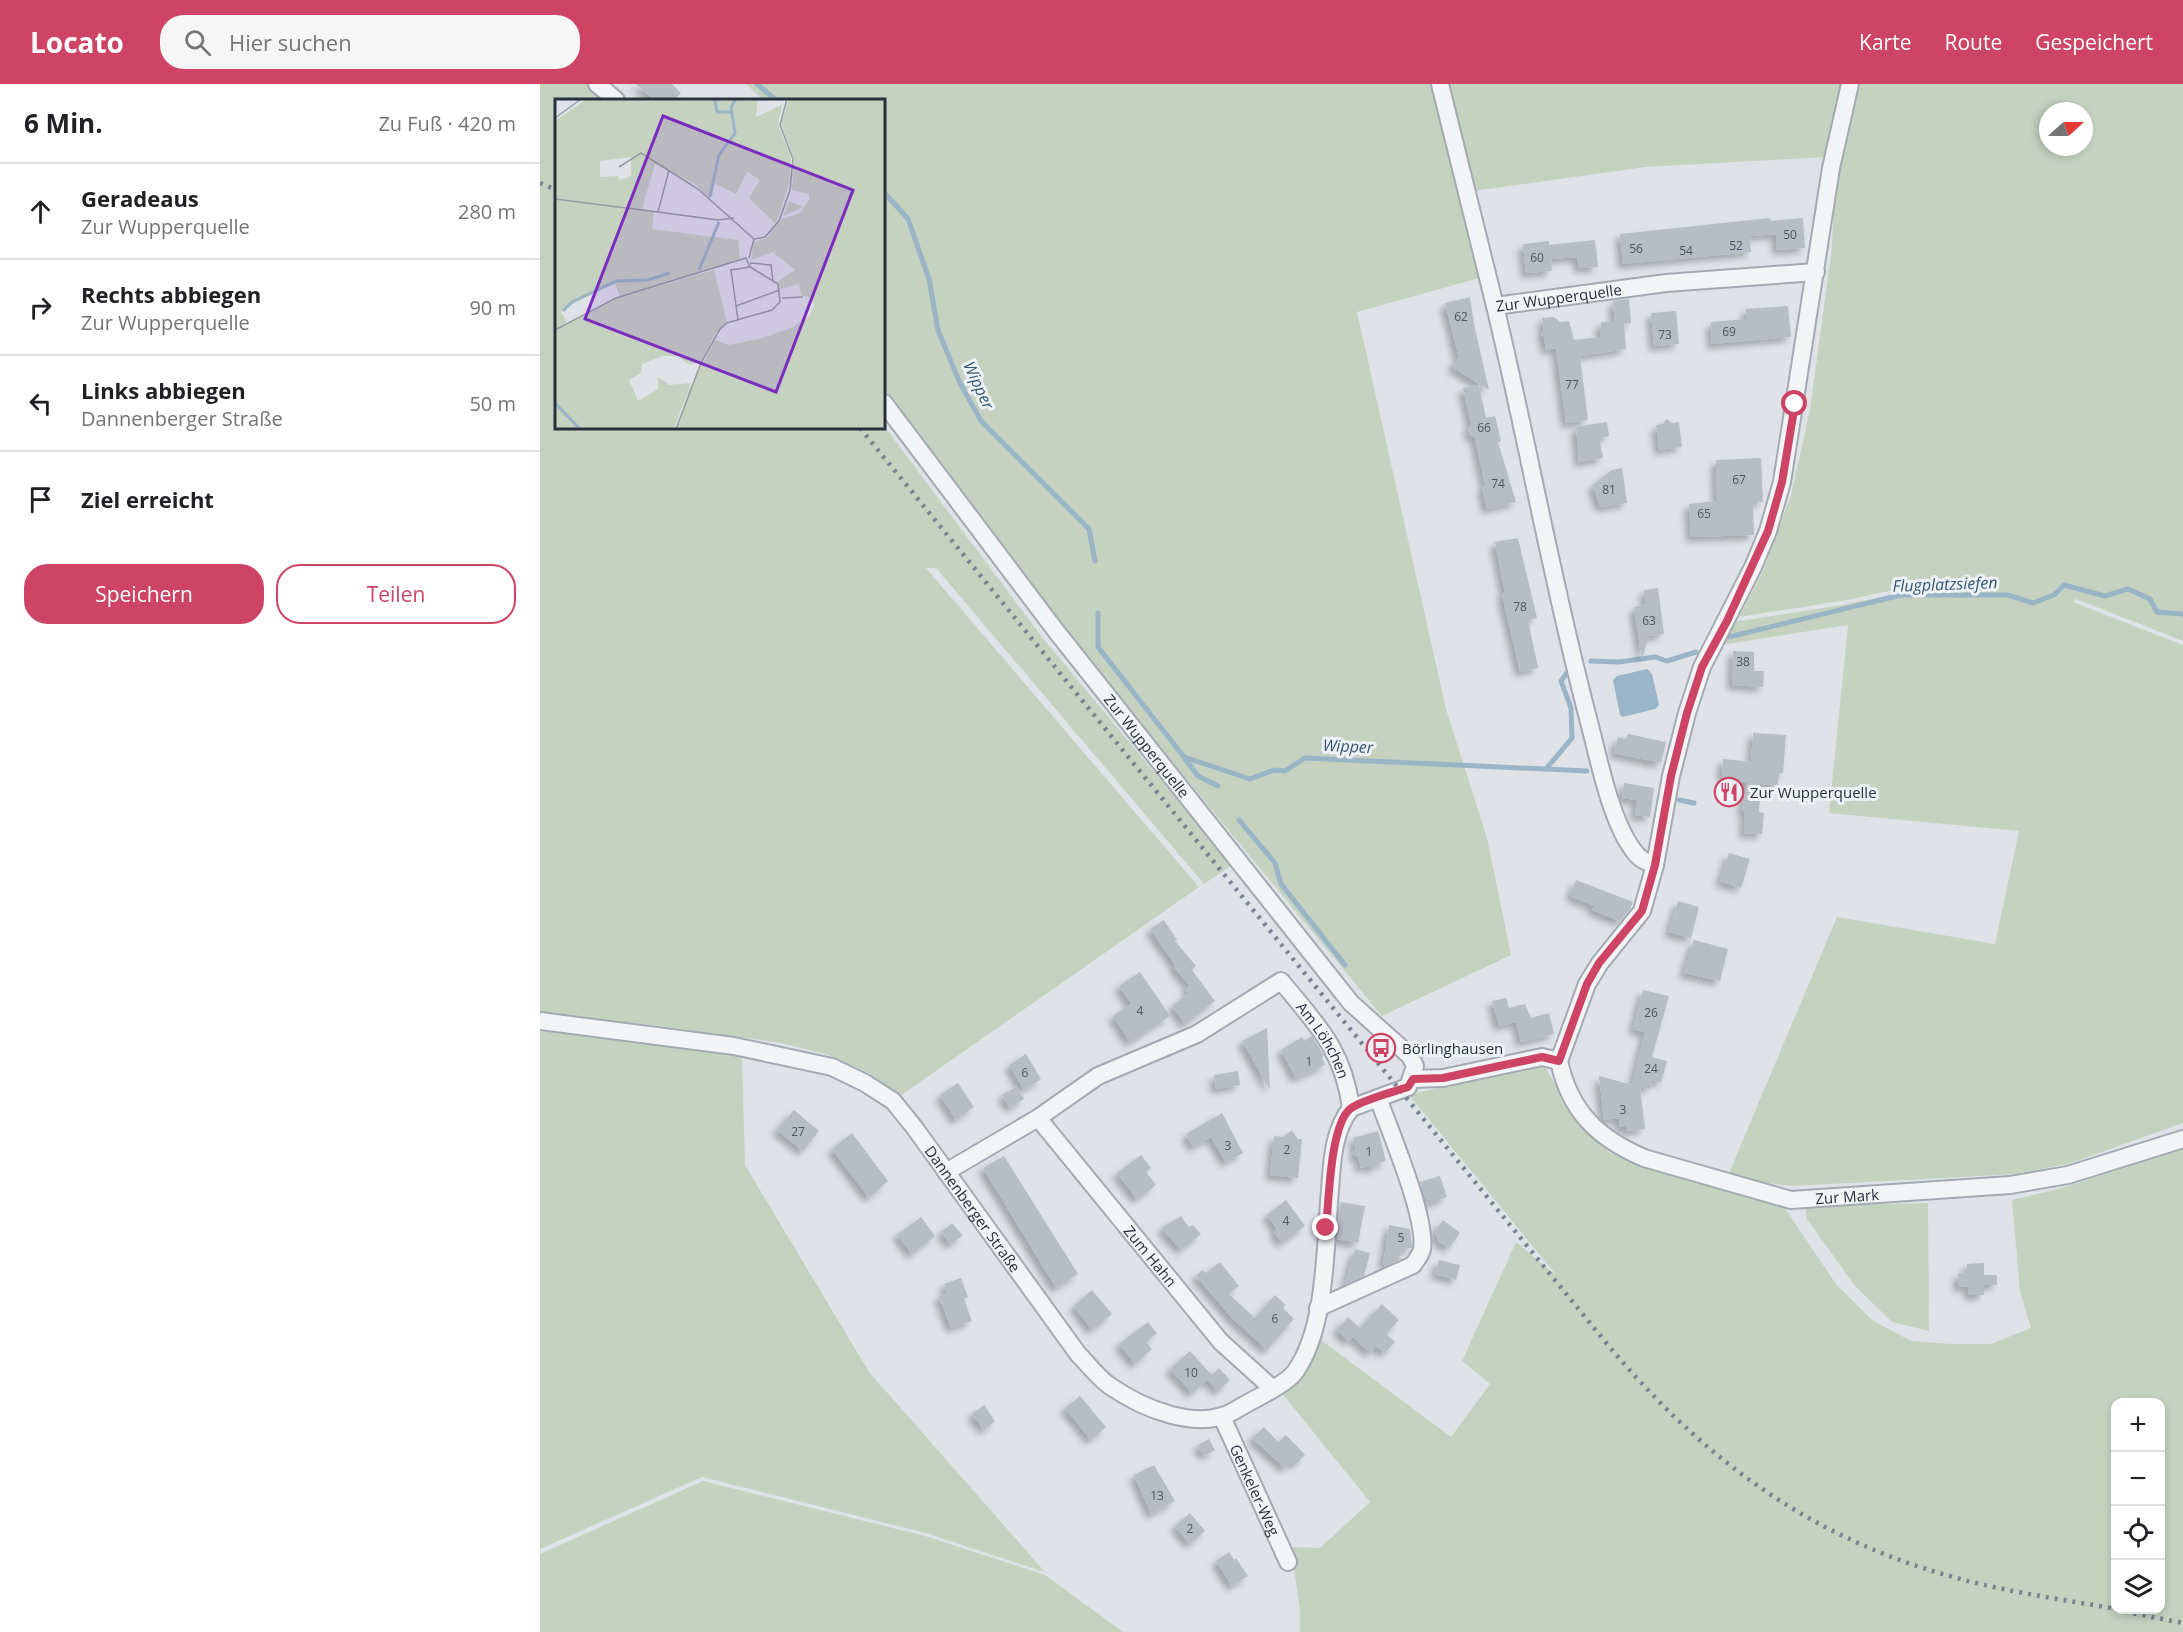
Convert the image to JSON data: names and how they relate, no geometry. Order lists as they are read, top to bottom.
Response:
{
  "streets": {
    "street": [
      "Zur Wupperquelle",
      "Am Löhchen",
      "Zur Mark",
      "Dannenberger Straße",
      "Zum Hahn",
      "Genkeler-Weg"
    ]
  },
  "crossings": [
    ["Am Löhchen", "Zum Hahn"],
    ["Dannenberger Straße", "Genkeler-Weg"]
  ],
  "water": ["Wipper", "Flugplatzsiefen"],
  "places": {
    "restaurant": ["Zur Wupperquelle"],
    "bus stop": ["Börlinghausen"]
  },
  "house_numbers": [
    "50",
    "52",
    "56",
    "54",
    "60",
    "62",
    "69",
    "73",
    "77",
    "66",
    "67",
    "74",
    "81",
    "65",
    "78",
    "63",
    "38",
    "4",
    "26",
    "1",
    "24",
    "6",
    "3",
    "27",
    "3",
    "2",
    "1",
    "4",
    "5",
    "6",
    "10",
    "13",
    "2"
  ],
  "north": "right",
  "page": {
    "header": "Locato",
    "search": "Hier suchen",
    "nav": ["Karte", "Route", "Gespeichert"],
    "heading": ["6 Min.", "Zu Fuß · 420 m"],
    "list": [
      ["Geradeaus", "Zur Wupperquelle", "280 m"],
      ["Rechts abbiegen", "Zur Wupperquelle", "90 m"],
      ["Links abbiegen", "Dannenberger Straße", "50 m"],
      "Ziel erreicht"
    ],
    "buttons": ["Speichern", "Teilen"],
    "map_buttons": ["+", "−"]
  }
}
